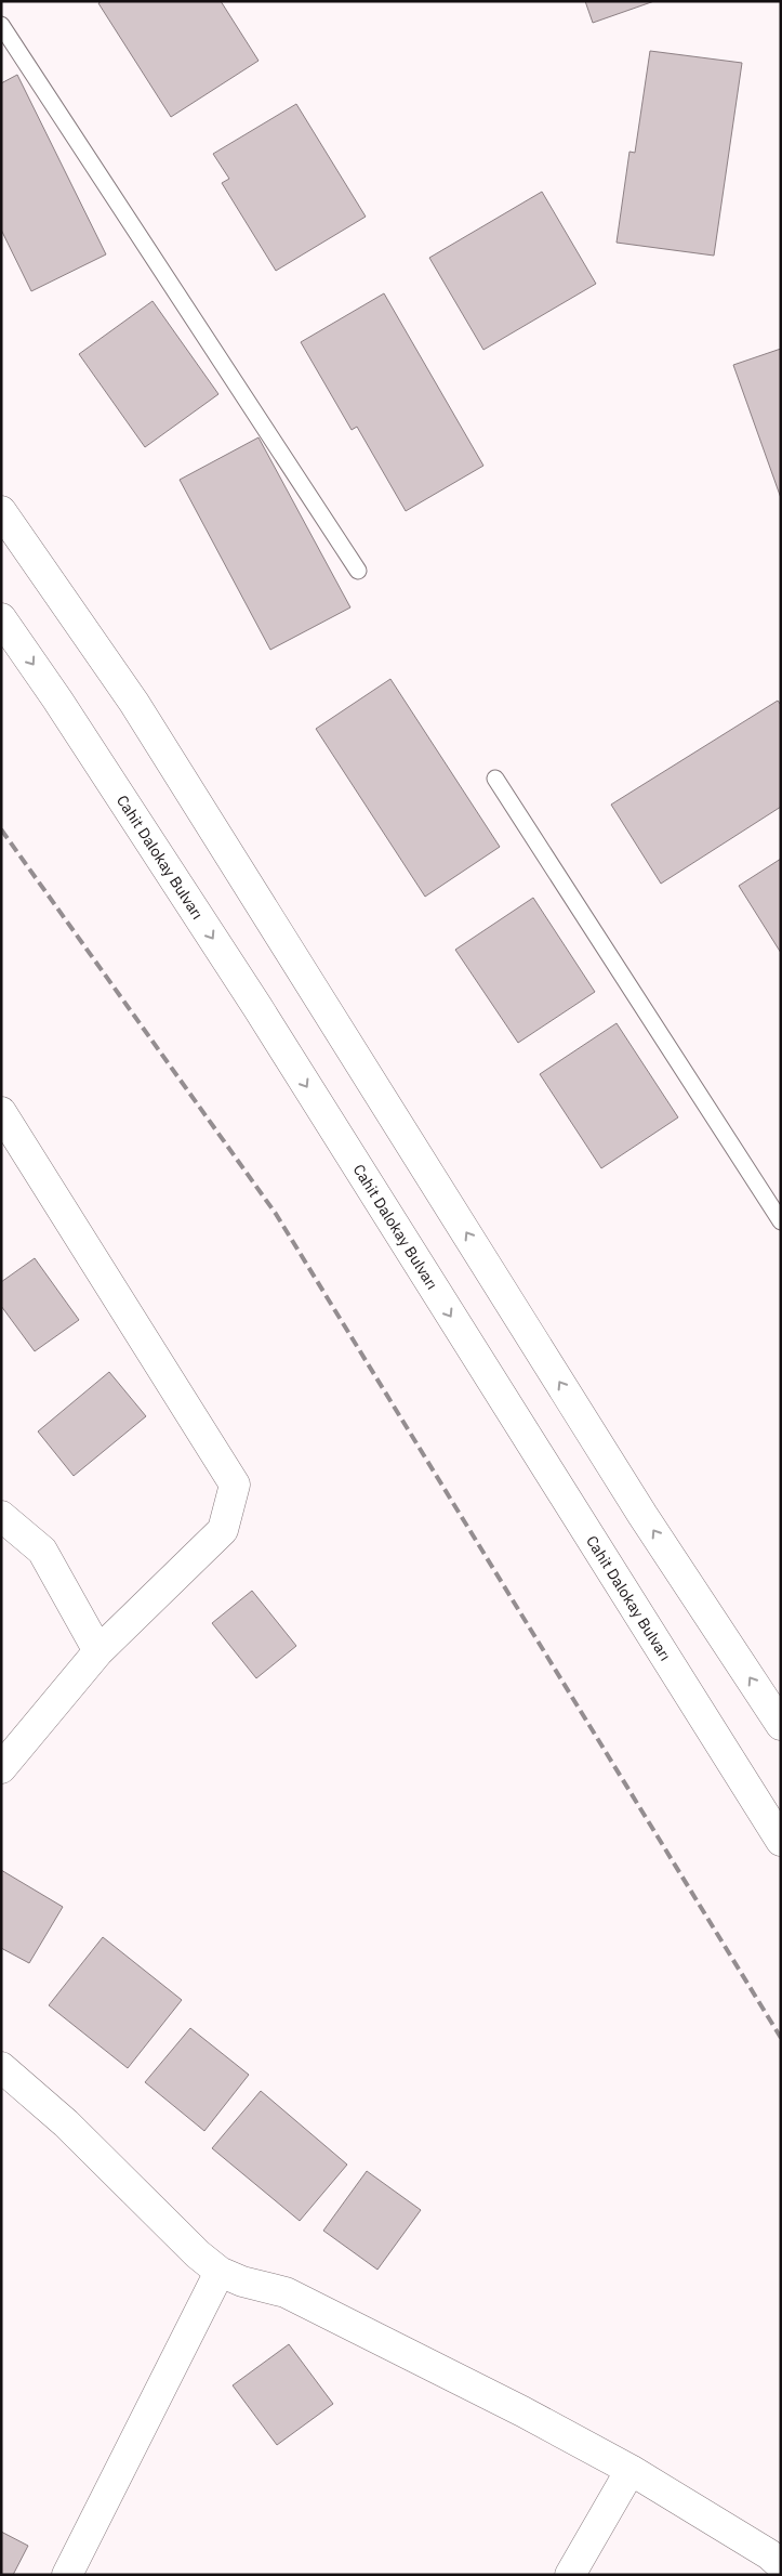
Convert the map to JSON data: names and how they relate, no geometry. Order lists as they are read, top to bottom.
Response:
{
  "streets": {
    "main road": ["Cahit Dalokay Bulvarı"]
  }
}
